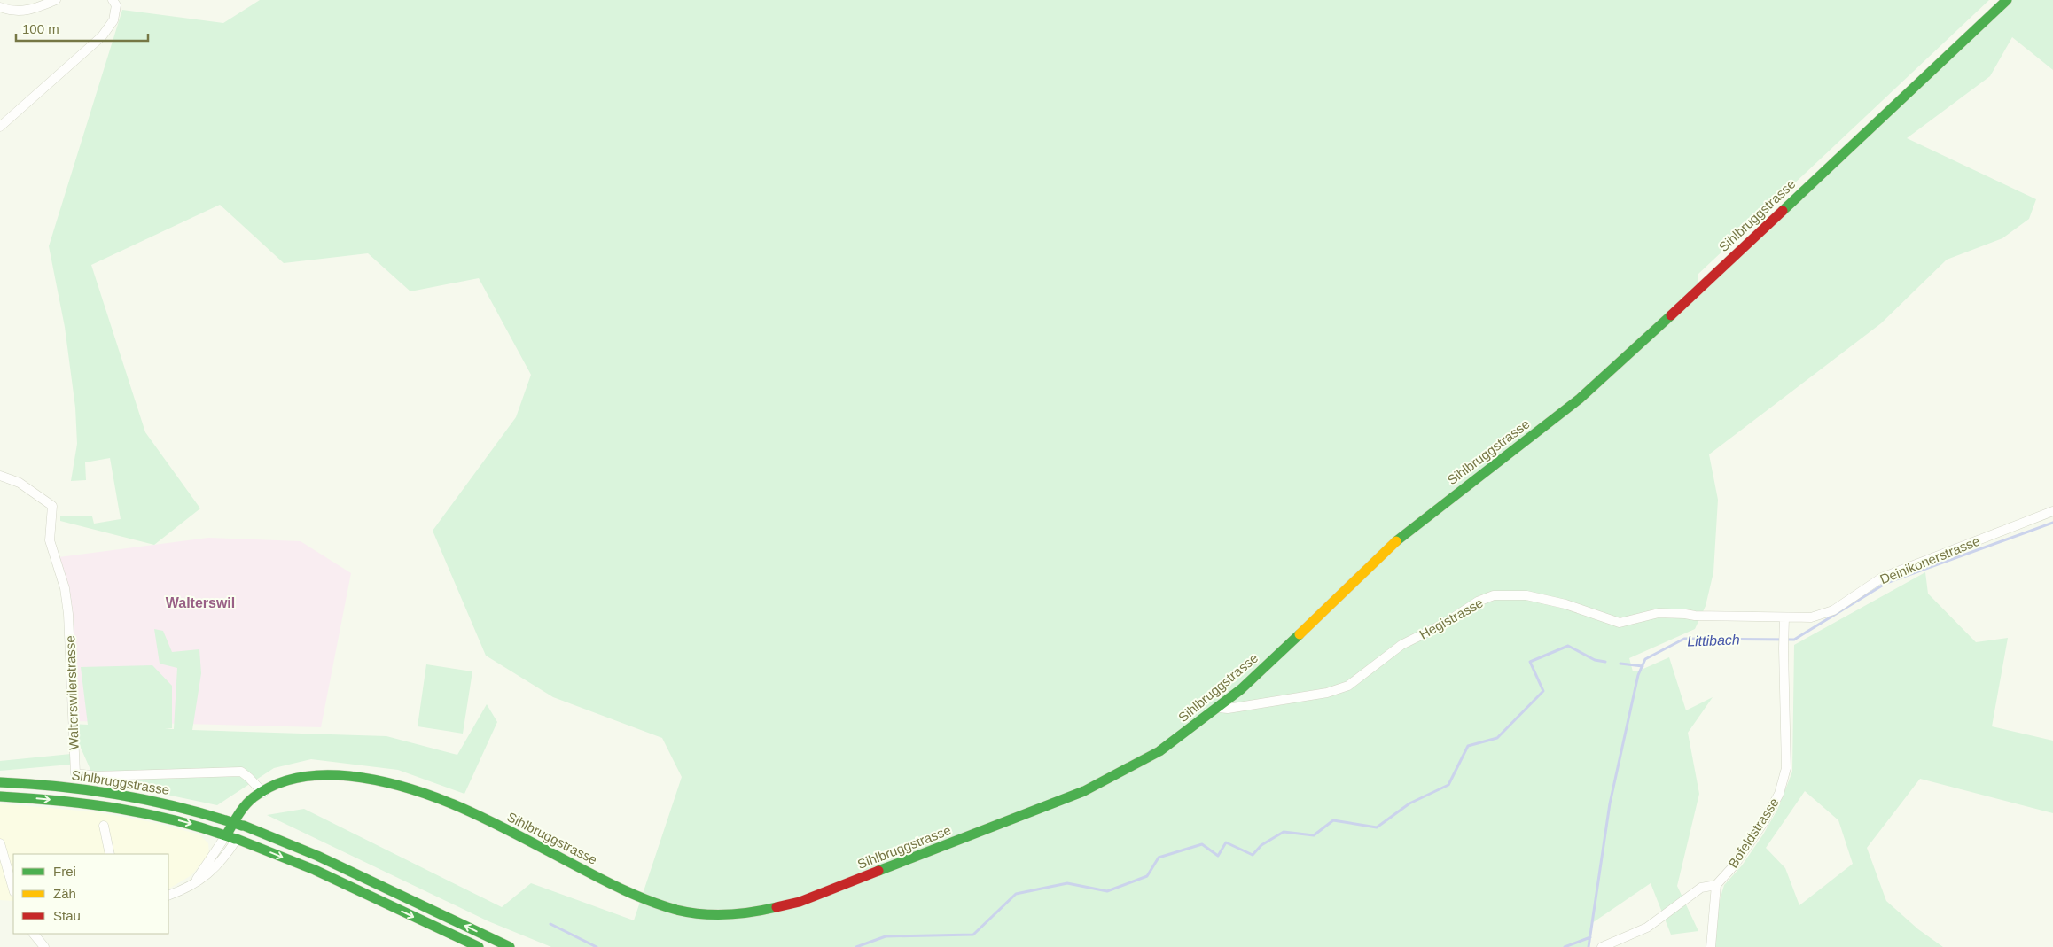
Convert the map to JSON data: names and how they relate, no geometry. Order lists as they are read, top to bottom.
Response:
{
  "streets": {
    "main road": ["Sihlbruggstrasse"],
    "street": [
      "Deinikonerstrasse",
      "Hegistrasse",
      "Walterswilerstrasse",
      "Bofeldstrasse"
    ]
  },
  "crossings": [
    ["Sihlbruggstrasse", "Hegistrasse"],
    ["Sihlbruggstrasse", "Walterswilerstrasse"],
    ["Deinikonerstrasse", "Hegistrasse"],
    ["Deinikonerstrasse", "Bofeldstrasse"]
  ],
  "districts": ["Walterswil"],
  "water": ["Littibach"],
  "legend": ["Frei", "Zäh", "Stau"],
  "scale_bar": "100 m"
}
